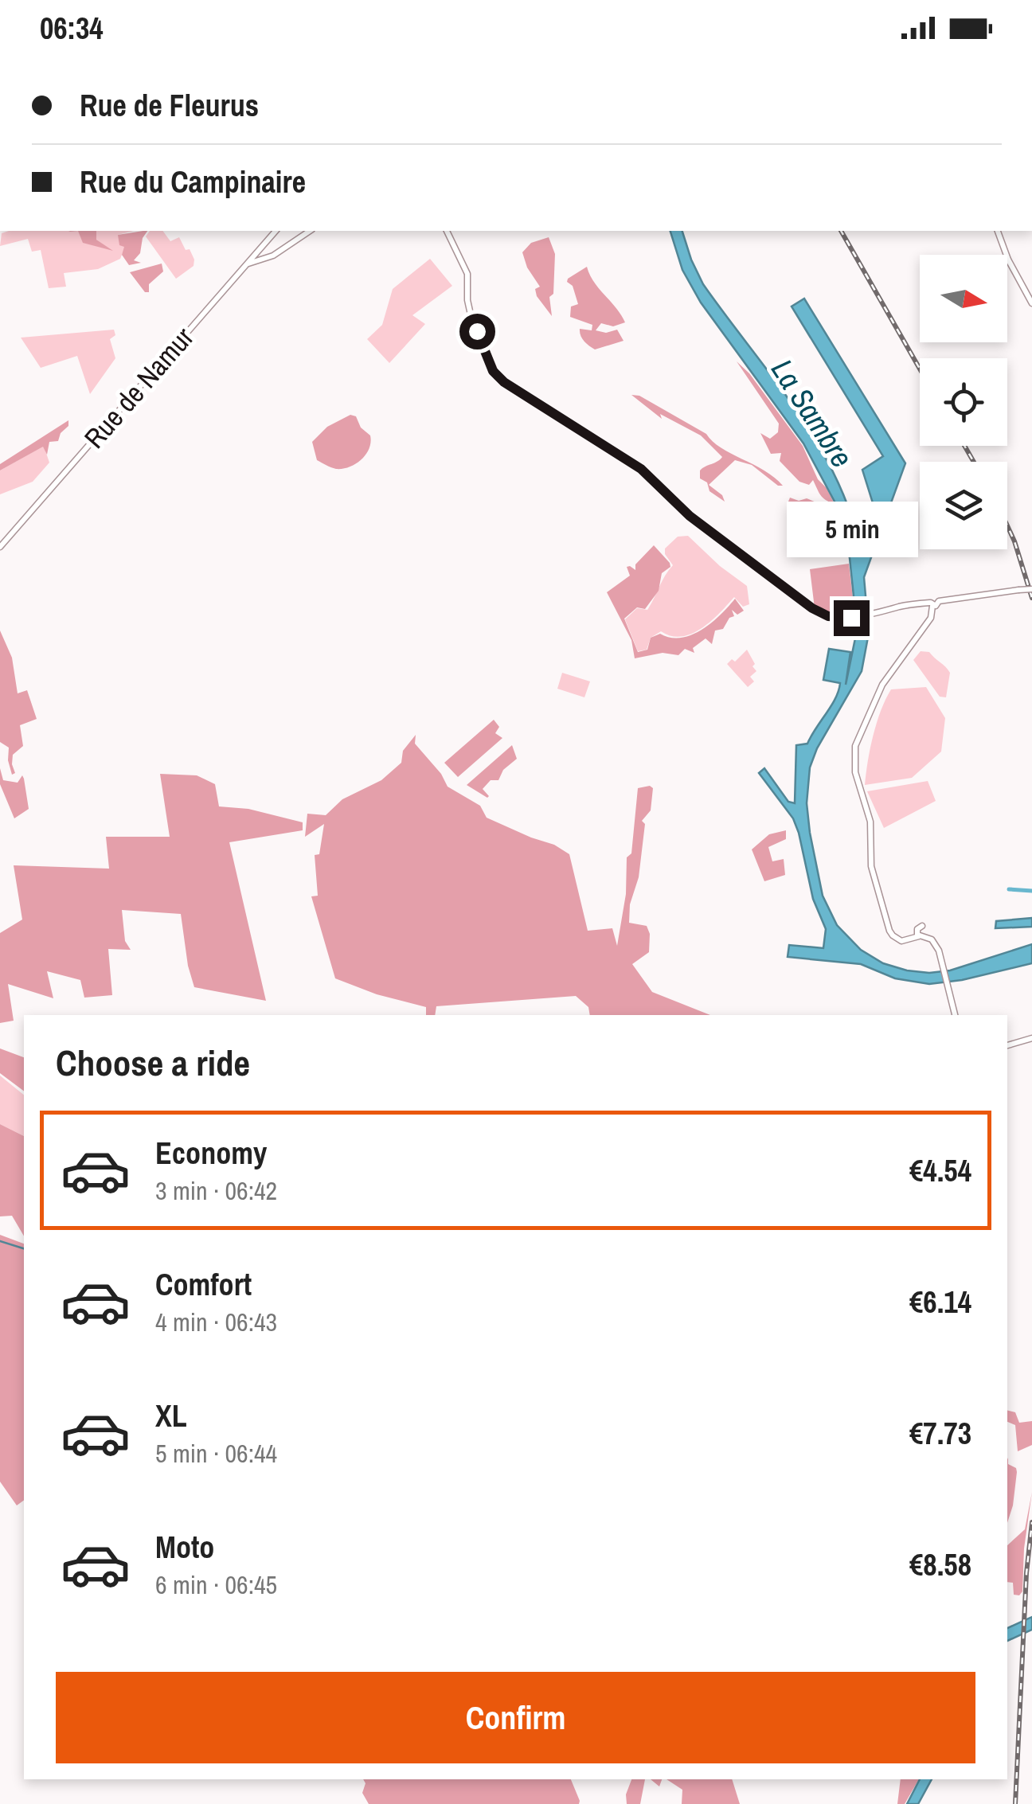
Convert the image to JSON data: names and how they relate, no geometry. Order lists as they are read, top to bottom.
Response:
{
  "streets": {
    "main road": ["Rue de Namur"]
  },
  "water": ["La Sambre"],
  "north": "right",
  "page": {
    "status": "06:34",
    "banner": ["Rue de Fleurus", "Rue du Campinaire"],
    "bubble": "5 min",
    "heading": "Choose a ride",
    "list": [
      {
        "name": "Economy",
        "note": "3 min · 06:42",
        "value": "€4.54"
      },
      {
        "name": "Comfort",
        "note": "4 min · 06:43",
        "value": "€6.14"
      },
      {
        "name": "XL",
        "note": "5 min · 06:44",
        "value": "€7.73"
      },
      {
        "name": "Moto",
        "note": "6 min · 06:45",
        "value": "€8.58"
      }
    ],
    "buttons": "Confirm"
  }
}
